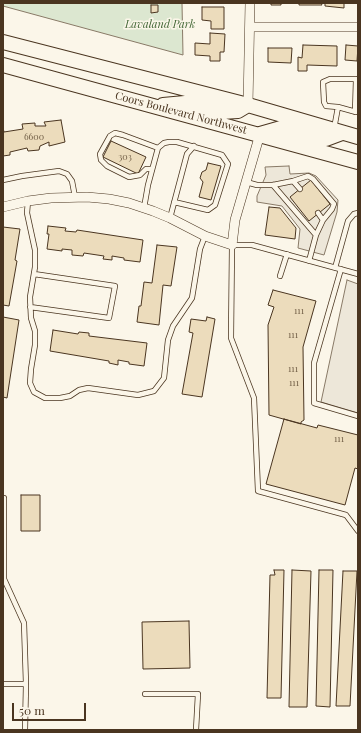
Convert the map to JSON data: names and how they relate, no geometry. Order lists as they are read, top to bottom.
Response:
{
  "streets": {
    "main road": ["Coors Boulevard Northwest"]
  },
  "parks": ["Lavaland Park"],
  "house_numbers": [
    "6600",
    "303",
    "111",
    "111",
    "111",
    "111",
    "111"
  ],
  "scale_bar": "50 m"
}
